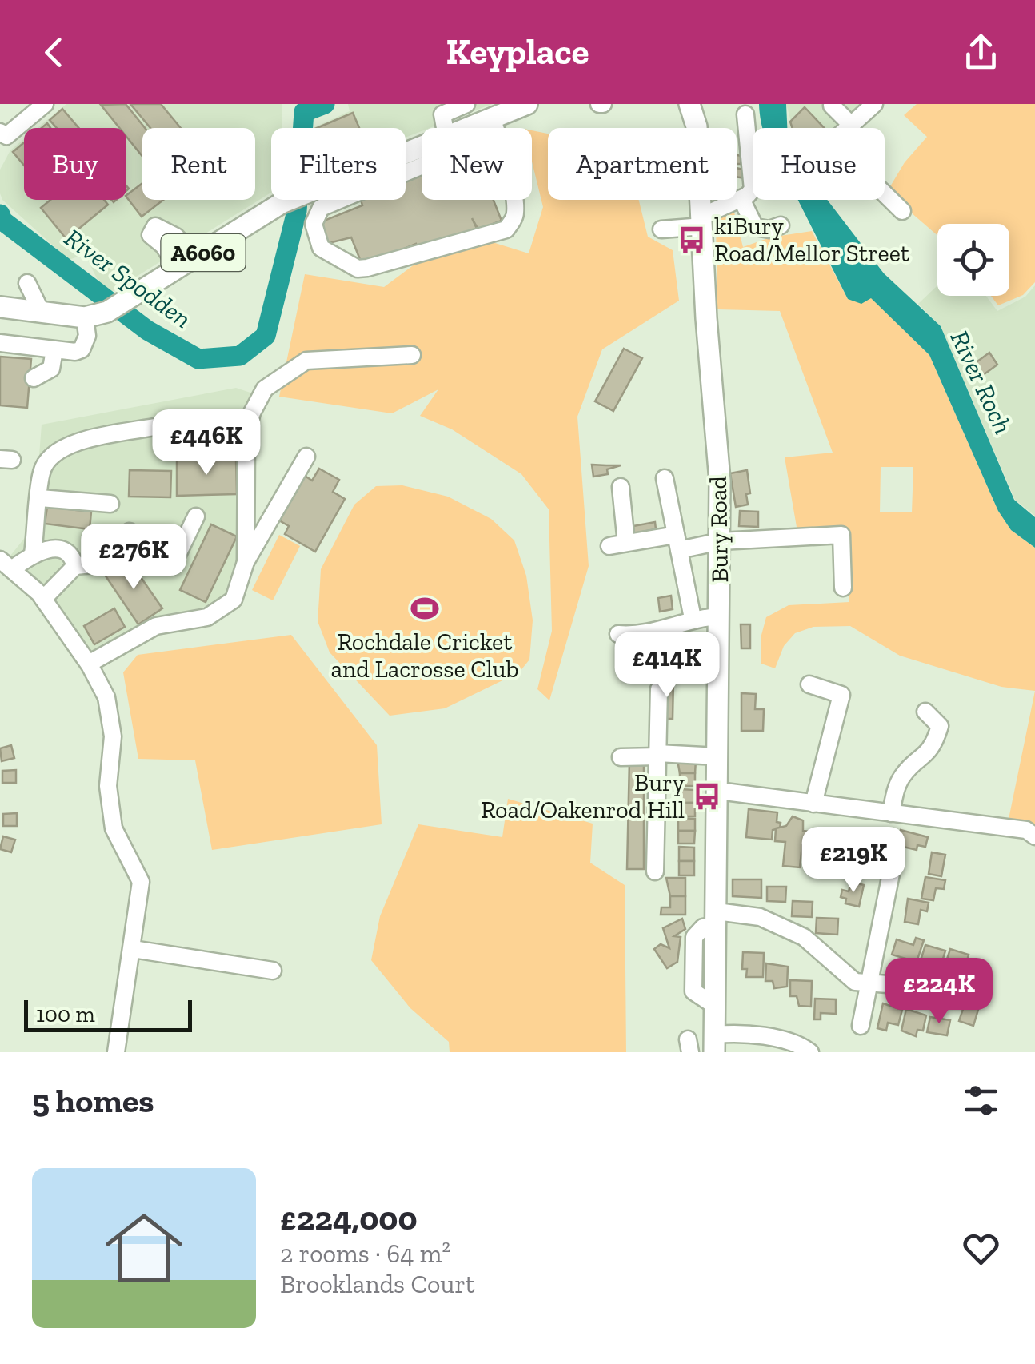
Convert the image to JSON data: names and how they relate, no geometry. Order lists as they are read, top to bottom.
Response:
{
  "streets": {
    "main road": ["A6060", "Bury Road"]
  },
  "water": ["River Spodden", "River Roch"],
  "places": {
    "bus stop": ["kiBury Road/Mellor Street", "Bury Road/Oakenrod Hill"],
    "sports": ["Rochdale Cricket and Lacrosse Club"]
  },
  "scale_bar": "100 m",
  "page": {
    "header": "Keyplace",
    "chip": [
      "Buy",
      "Rent",
      "Filters",
      "New",
      "Apartment",
      "House"
    ],
    "price": [
      "£446K",
      "£276K",
      "£414K",
      "£219K",
      "£224K"
    ],
    "scale": "100 m",
    "heading": "5 homes",
    "list": [
      {
        "name": "£224,000",
        "note": "2 rooms · 64 m² · Brooklands Court"
      }
    ]
  }
}
